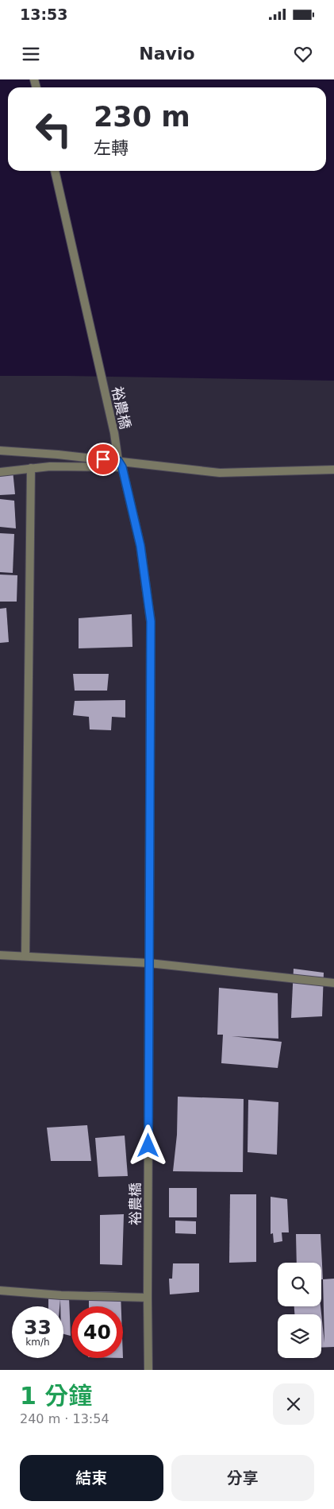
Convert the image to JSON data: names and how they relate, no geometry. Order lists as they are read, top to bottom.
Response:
{
  "streets": {
    "street": ["裕農橋"]
  },
  "page": {
    "status": "13:53",
    "header": "Navio",
    "turn": ["230 m", "左轉"],
    "speed": "33 km/h",
    "limit": "40",
    "heading": ["1 分鐘", "240 m · 13:54"],
    "buttons": ["結束", "分享"]
  }
}
